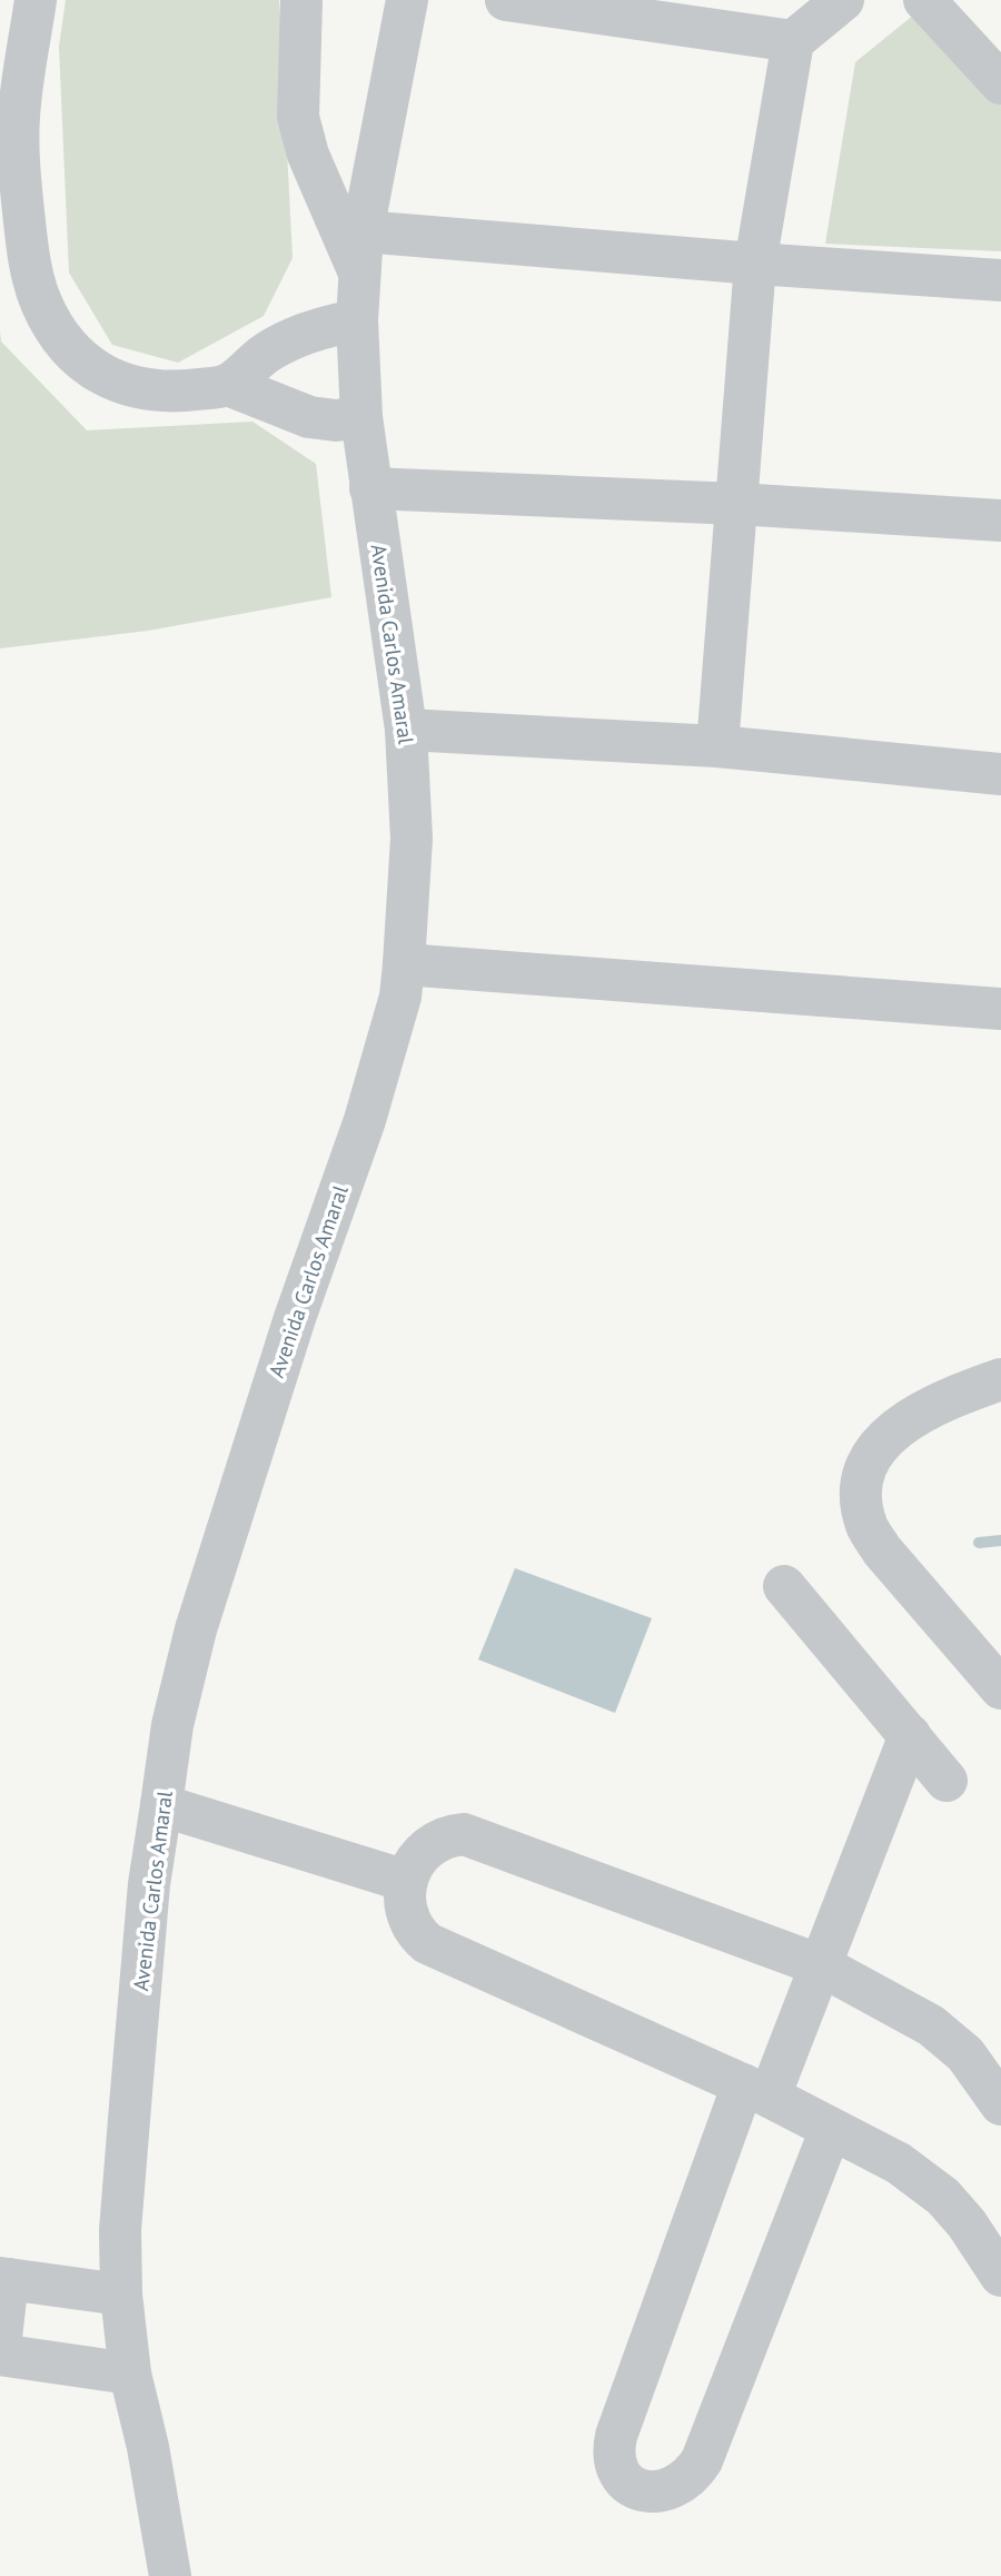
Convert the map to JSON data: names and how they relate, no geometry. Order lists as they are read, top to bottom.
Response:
{
  "streets": {
    "street": ["Avenida Carlos Amaral"]
  }
}
